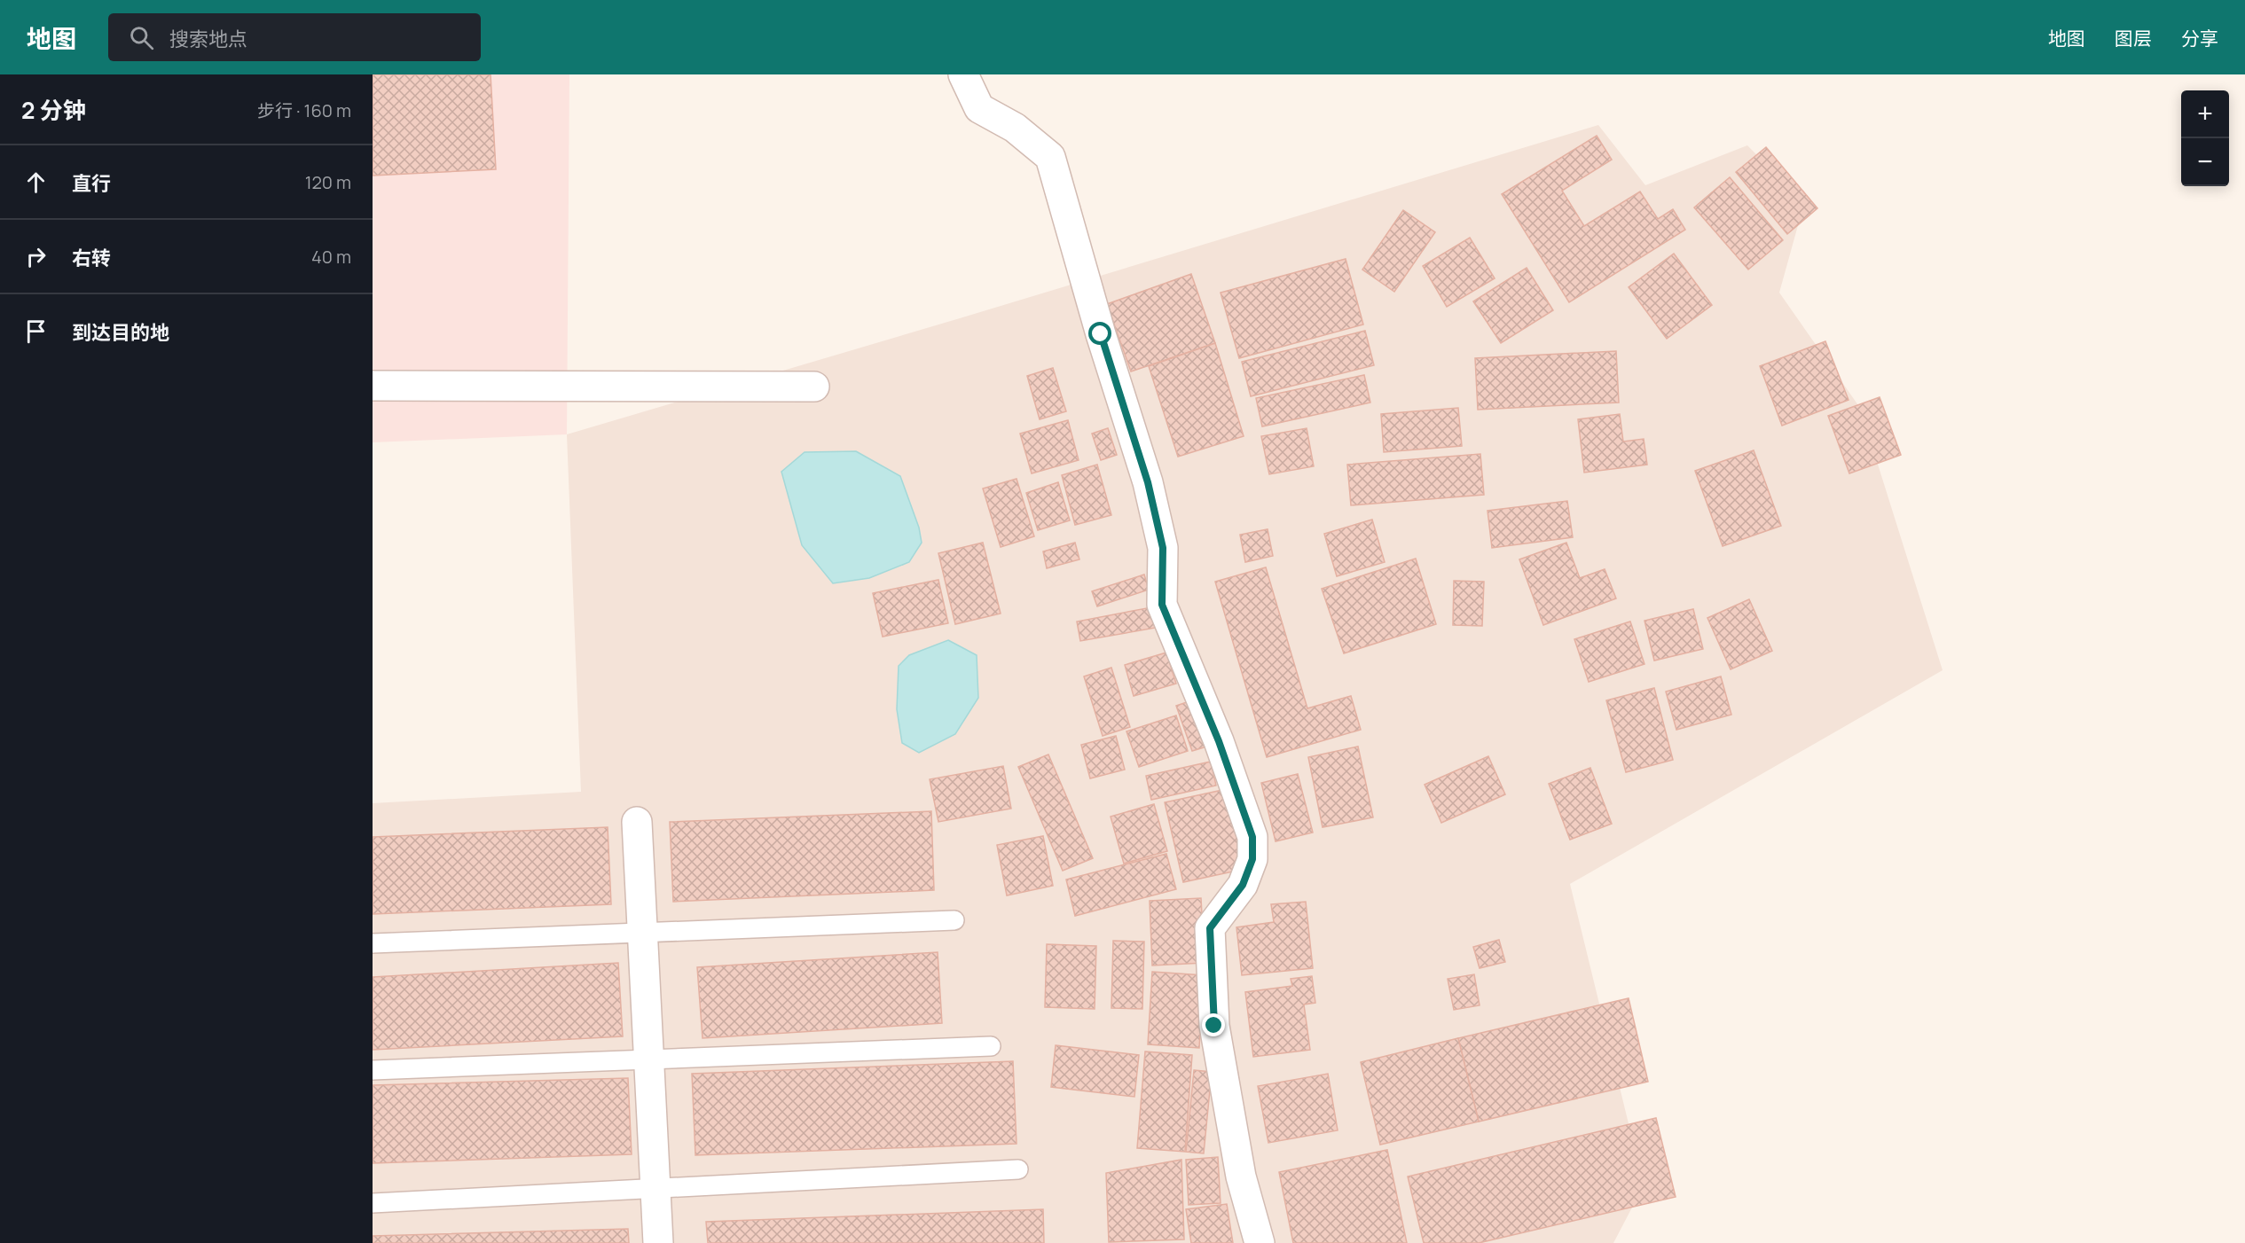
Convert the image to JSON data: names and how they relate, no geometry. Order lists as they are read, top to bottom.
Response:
{
  "page": {
    "header": "地图",
    "search": "搜索地点",
    "nav": ["地图", "图层", "分享"],
    "heading": ["2 分钟", "步行 · 160 m"],
    "map_buttons": ["+", "−"],
    "list": [
      ["直行", "120 m"],
      ["右转", "40 m"],
      "到达目的地"
    ]
  }
}
